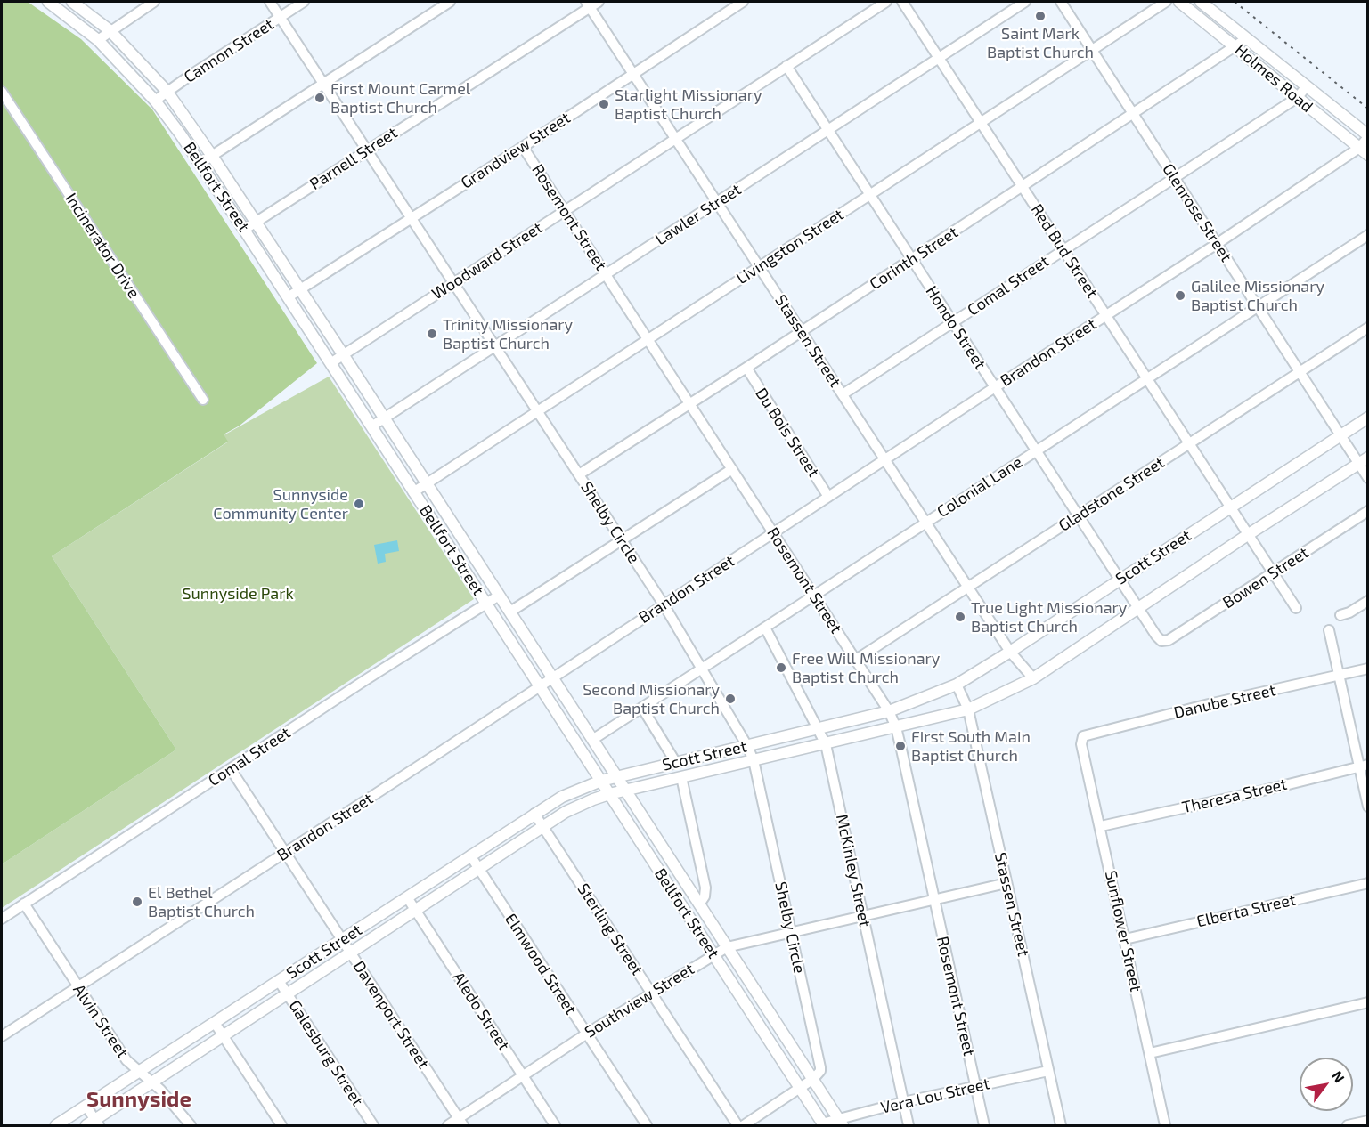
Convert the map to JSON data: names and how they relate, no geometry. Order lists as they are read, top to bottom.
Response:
{
  "streets": {
    "main road": ["Holmes Road", "Bellfort Street", "Scott Street"],
    "street": [
      "Cannon Street",
      "Grandview Street",
      "Parnell Street",
      "Glenrose Street",
      "Lawler Street",
      "Rosemont Street",
      "Incinerator Drive",
      "Livingston Street",
      "Red Bud Street",
      "Corinth Street",
      "Woodward Street",
      "Comal Street",
      "Hondo Street",
      "Stassen Street",
      "Brandon Street",
      "Du Bois Street",
      "Colonial Lane",
      "Gladstone Street",
      "Shelby Circle",
      "Bowen Street",
      "Danube Street",
      "Theresa Street",
      "McKinley Street",
      "Elberta Street",
      "Sterling Street",
      "Sunflower Street",
      "Elmwood Street",
      "Southview Street",
      "Aledo Street",
      "Davenport Street",
      "Alvin Street",
      "Galesburg Street",
      "Vera Lou Street"
    ]
  },
  "crossings": [
    ["Cannon Street", "Bellfort Street"],
    ["Cannon Street", "Shelby Circle"],
    ["Holmes Road", "Corinth Street"],
    ["Holmes Road", "Comal Street"],
    ["Holmes Road", "Brandon Street"],
    ["Grandview Street", "Bellfort Street"],
    ["Grandview Street", "Rosemont Street"],
    ["Grandview Street", "Stassen Street"],
    ["Grandview Street", "Shelby Circle"],
    ["Parnell Street", "Bellfort Street"],
    ["Parnell Street", "Stassen Street"],
    ["Parnell Street", "Shelby Circle"],
    ["Bellfort Street", "Lawler Street"],
    ["Bellfort Street", "Livingston Street"],
    ["Bellfort Street", "Woodward Street"],
    ["Bellfort Street", "Comal Street"],
    ["Bellfort Street", "Brandon Street"],
    ["Bellfort Street", "Colonial Lane"],
    ["Bellfort Street", "Shelby Circle"],
    ["Bellfort Street", "Scott Street"],
    ["Bellfort Street", "Southview Street"],
    ["Bellfort Street", "Vera Lou Street"],
    ["Glenrose Street", "Livingston Street"],
    ["Glenrose Street", "Corinth Street"],
    ["Glenrose Street", "Comal Street"],
    ["Glenrose Street", "Brandon Street"],
    ["Glenrose Street", "Colonial Lane"],
    ["Glenrose Street", "Gladstone Street"],
    ["Glenrose Street", "Scott Street"],
    ["Lawler Street", "Rosemont Street"],
    ["Lawler Street", "Red Bud Street"],
    ["Lawler Street", "Hondo Street"],
    ["Lawler Street", "Stassen Street"],
    ["Lawler Street", "Shelby Circle"],
    ["Rosemont Street", "Livingston Street"],
    ["Rosemont Street", "Corinth Street"],
    ["Rosemont Street", "Woodward Street"],
    ["Rosemont Street", "Brandon Street"],
    ["Rosemont Street", "Colonial Lane"],
    ["Rosemont Street", "Gladstone Street"],
    ["Rosemont Street", "Scott Street"],
    ["Rosemont Street", "Southview Street"],
    ["Rosemont Street", "Vera Lou Street"],
    ["Livingston Street", "Red Bud Street"],
    ["Livingston Street", "Hondo Street"],
    ["Livingston Street", "Stassen Street"],
    ["Livingston Street", "Shelby Circle"],
    ["Red Bud Street", "Corinth Street"],
    ["Red Bud Street", "Comal Street"],
    ["Red Bud Street", "Brandon Street"],
    ["Red Bud Street", "Colonial Lane"],
    ["Red Bud Street", "Gladstone Street"],
    ["Red Bud Street", "Scott Street"],
    ["Red Bud Street", "Bowen Street"],
    ["Corinth Street", "Hondo Street"],
    ["Corinth Street", "Stassen Street"],
    ["Corinth Street", "Du Bois Street"],
    ["Corinth Street", "Shelby Circle"],
    ["Woodward Street", "Hondo Street"],
    ["Woodward Street", "Stassen Street"],
    ["Woodward Street", "Shelby Circle"],
    ["Comal Street", "Hondo Street"],
    ["Comal Street", "Stassen Street"],
    ["Comal Street", "Davenport Street"],
    ["Comal Street", "Alvin Street"],
    ["Hondo Street", "Brandon Street"],
    ["Hondo Street", "Colonial Lane"],
    ["Hondo Street", "Gladstone Street"],
    ["Hondo Street", "Scott Street"],
    ["Hondo Street", "Bowen Street"],
    ["Stassen Street", "Brandon Street"],
    ["Stassen Street", "Colonial Lane"],
    ["Stassen Street", "Gladstone Street"],
    ["Stassen Street", "Scott Street"],
    ["Stassen Street", "Southview Street"],
    ["Stassen Street", "Vera Lou Street"],
    ["Brandon Street", "Du Bois Street"],
    ["Brandon Street", "Shelby Circle"],
    ["Brandon Street", "Davenport Street"],
    ["Brandon Street", "Alvin Street"],
    ["Colonial Lane", "Shelby Circle"],
    ["Colonial Lane", "McKinley Street"],
    ["Shelby Circle", "Scott Street"],
    ["Shelby Circle", "Southview Street"],
    ["Scott Street", "McKinley Street"],
    ["Scott Street", "Sterling Street"],
    ["Scott Street", "Elmwood Street"],
    ["Scott Street", "Aledo Street"],
    ["Scott Street", "Davenport Street"],
    ["Scott Street", "Alvin Street"],
    ["Scott Street", "Galesburg Street"],
    ["Danube Street", "Sunflower Street"],
    ["Theresa Street", "Sunflower Street"],
    ["McKinley Street", "Southview Street"],
    ["McKinley Street", "Vera Lou Street"],
    ["Elberta Street", "Sunflower Street"],
    ["Sterling Street", "Southview Street"],
    ["Elmwood Street", "Southview Street"],
    ["Southview Street", "Aledo Street"],
    ["Southview Street", "Davenport Street"]
  ],
  "districts": ["Sunnyside"],
  "parks": ["Sunnyside Park"],
  "places": [
    "Saint Mark Baptist Church",
    "First Mount Carmel Baptist Church",
    "Starlight Missionary Baptist Church",
    "Galilee Missionary Baptist Church",
    "Trinity Missionary Baptist Church",
    "Sunnyside Community Center",
    "True Light Missionary Baptist Church",
    "Free Will Missionary Baptist Church",
    "Second Missionary Baptist Church",
    "First South Main Baptist Church",
    "El Bethel Baptist Church"
  ],
  "north": "top right"
}
